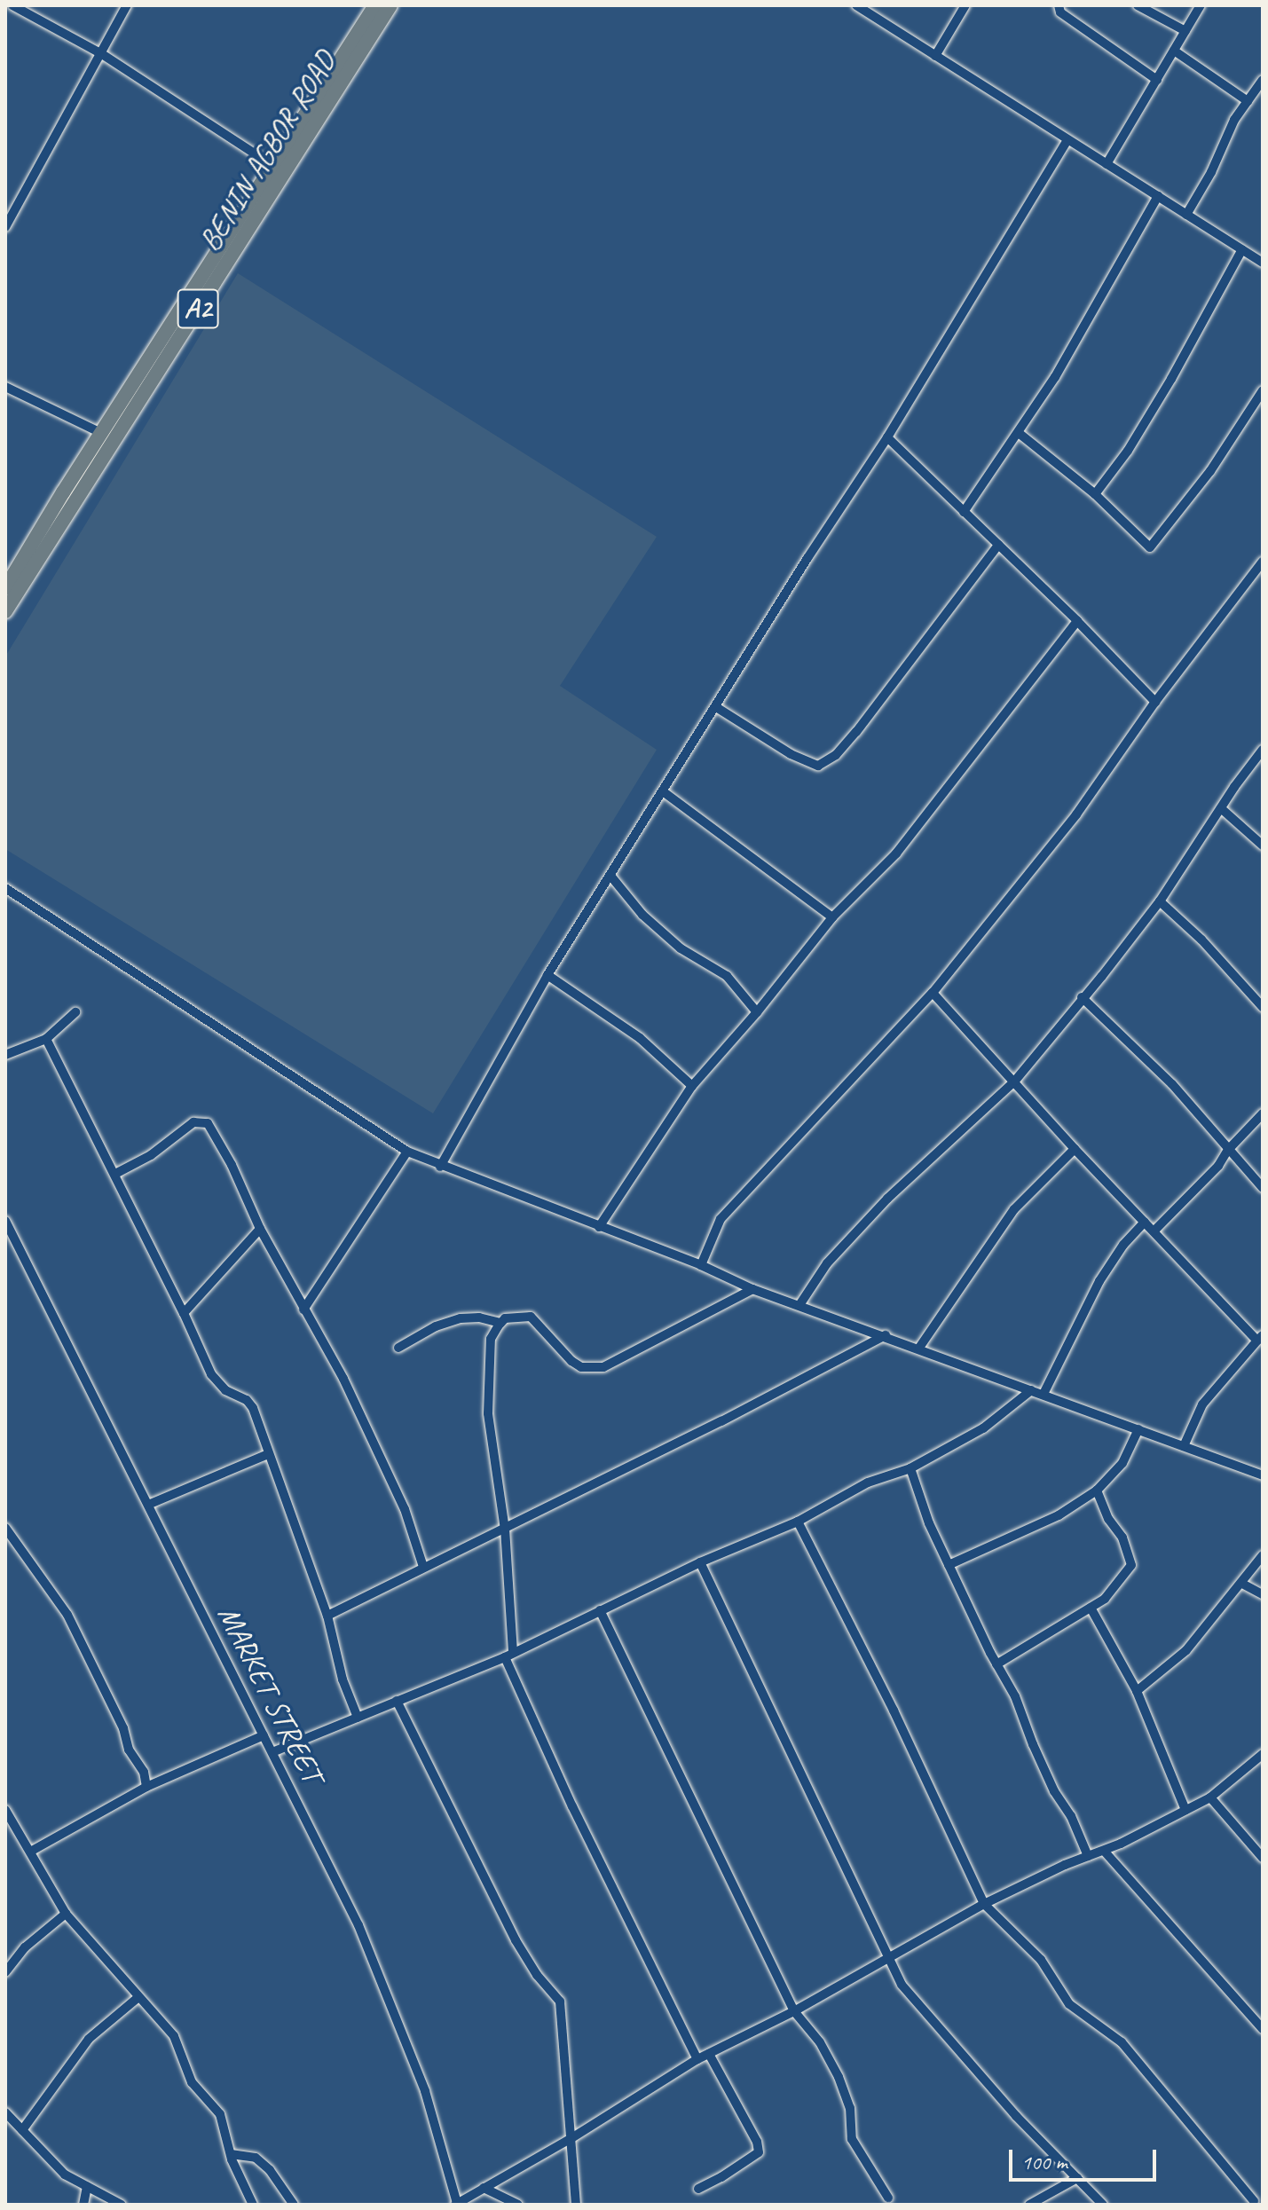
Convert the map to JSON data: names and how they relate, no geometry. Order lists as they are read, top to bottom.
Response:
{
  "streets": {
    "highway": ["BENIN AGBOR ROAD", "A2"],
    "street": ["MARKET STREET"]
  },
  "scale_bar": "100 m"
}
